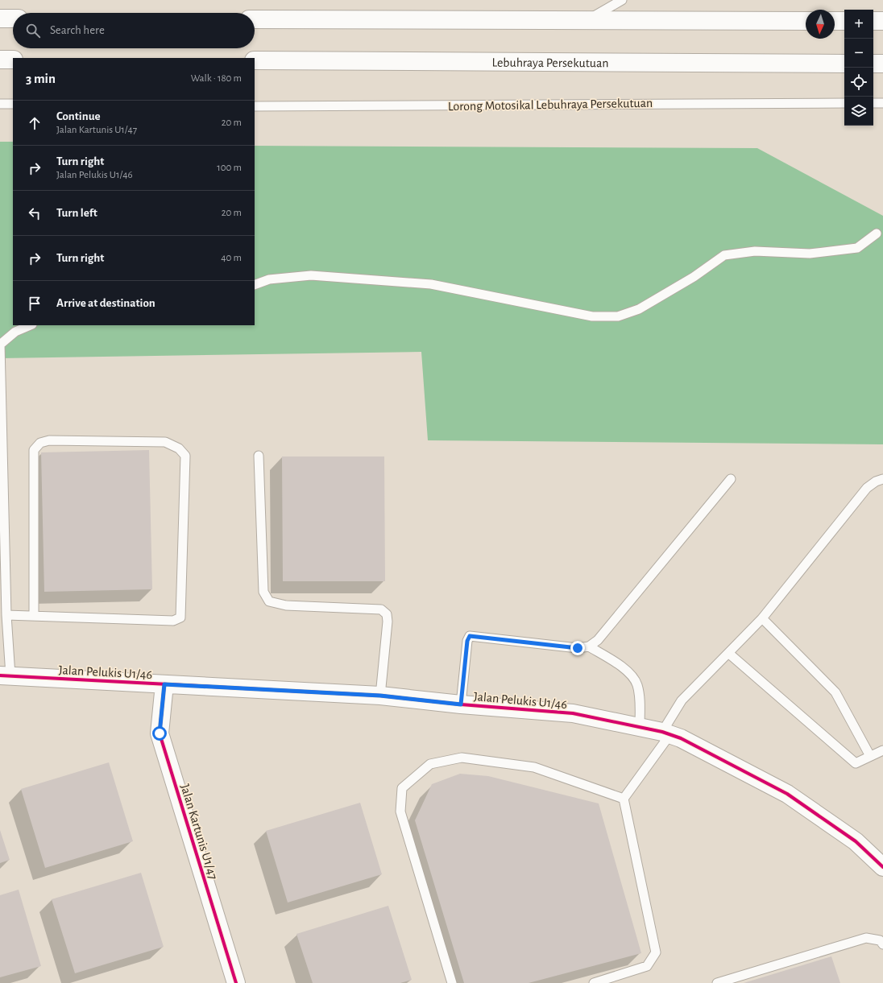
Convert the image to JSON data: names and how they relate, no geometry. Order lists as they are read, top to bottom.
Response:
{
  "streets": {
    "main road": ["Lebuhraya Persekutuan", "Jalan Pelukis U1/46", "Jalan Kartunis U1/47"],
    "lane": ["Lorong Motosikal Lebuhraya Persekutuan"]
  },
  "crossings": [
    ["Jalan Pelukis U1/46", "Jalan Kartunis U1/47"]
  ],
  "north": "bottom",
  "page": {
    "map_buttons": ["+", "−"],
    "search": "Search here",
    "heading": ["3 min", "Walk · 180 m"],
    "list": [
      ["Continue", "Jalan Kartunis U1/47", "20 m"],
      ["Turn right", "Jalan Pelukis U1/46", "100 m"],
      ["Turn left", "20 m"],
      ["Turn right", "40 m"],
      "Arrive at destination"
    ]
  }
}
